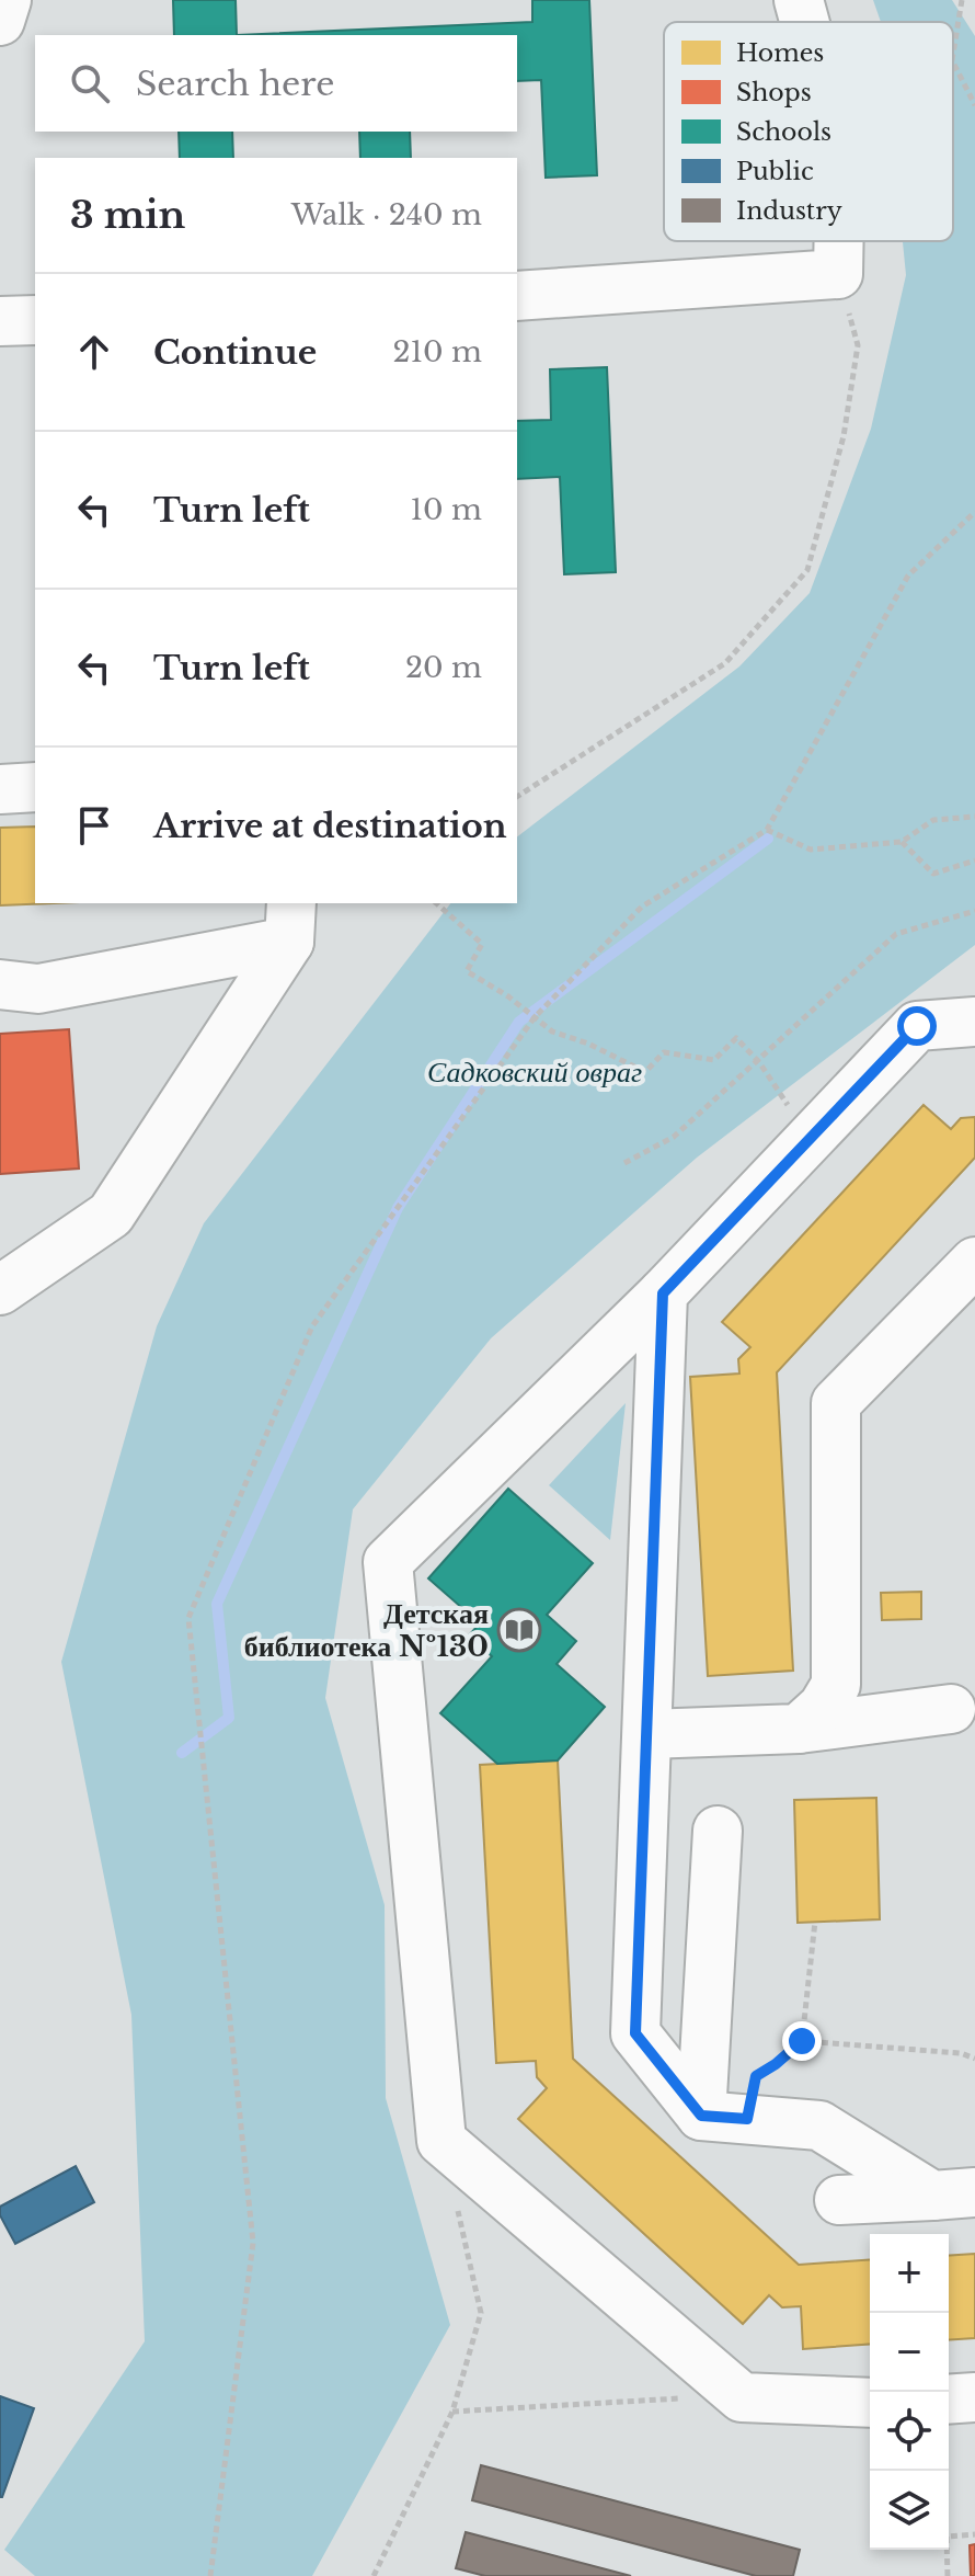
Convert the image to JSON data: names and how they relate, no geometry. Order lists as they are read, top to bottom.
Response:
{
  "parks": ["Садковский овраг"],
  "places": {
    "library": ["Детская библиотека №130"]
  },
  "legend": [
    "Homes",
    "Shops",
    "Schools",
    "Public",
    "Industry"
  ],
  "page": {
    "search": "Search here",
    "heading": ["3 min", "Walk · 240 m"],
    "list": [
      ["Continue", "210 m"],
      ["Turn left", "10 m"],
      ["Turn left", "20 m"],
      "Arrive at destination"
    ],
    "map_buttons": ["+", "−"]
  }
}
